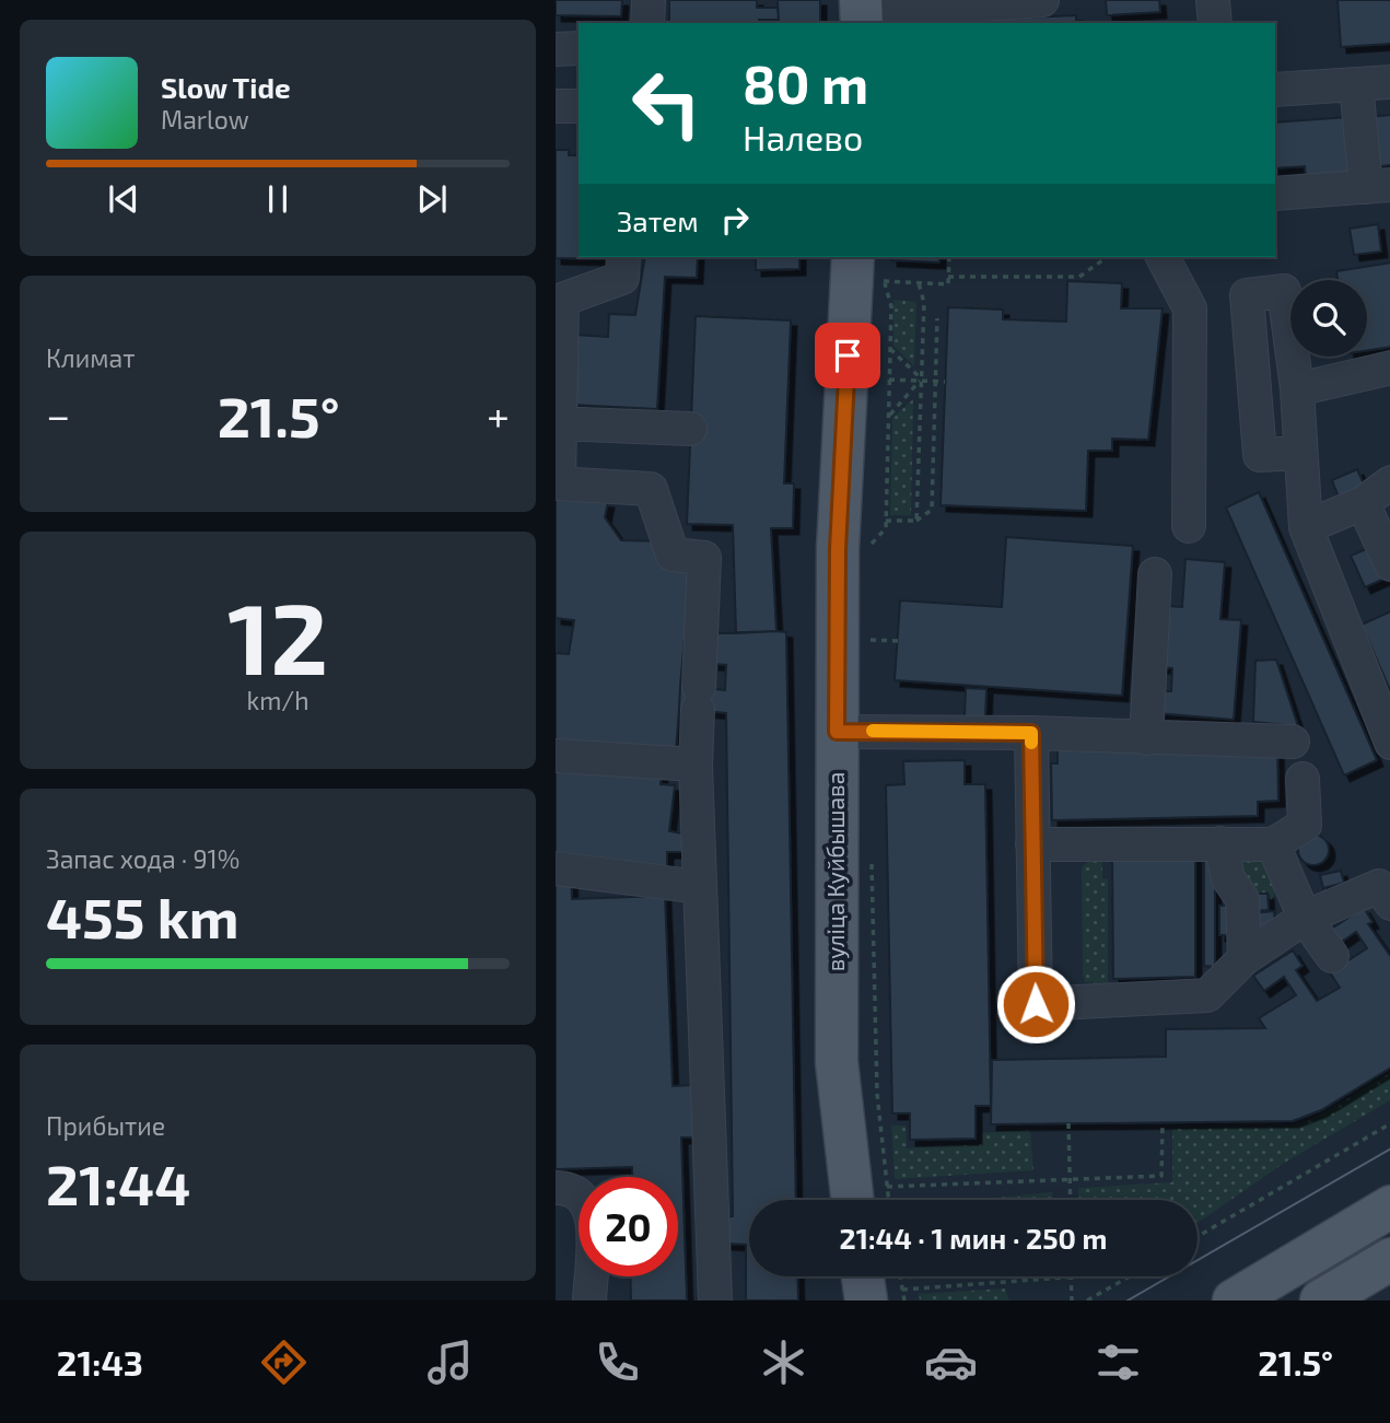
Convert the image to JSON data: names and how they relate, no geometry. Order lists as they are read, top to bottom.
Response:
{
  "streets": {
    "main road": ["вуліца Куйбышава"]
  },
  "page": {
    "turn": ["80 m", "Налево"],
    "song": ["Slow Tide", "Marlow"],
    "then": "Затем",
    "tile": [
      "Климат",
      ["12", "km/h"],
      ["Запас хода · 91%", "455 km"],
      ["Прибытие", "21:44"]
    ],
    "heat": ["−", "21.5°", "+"],
    "limit": "20",
    "trip": "21:44 · 1 мин · 250 m",
    "tabs": ["21:43", "21.5°"]
  }
}
